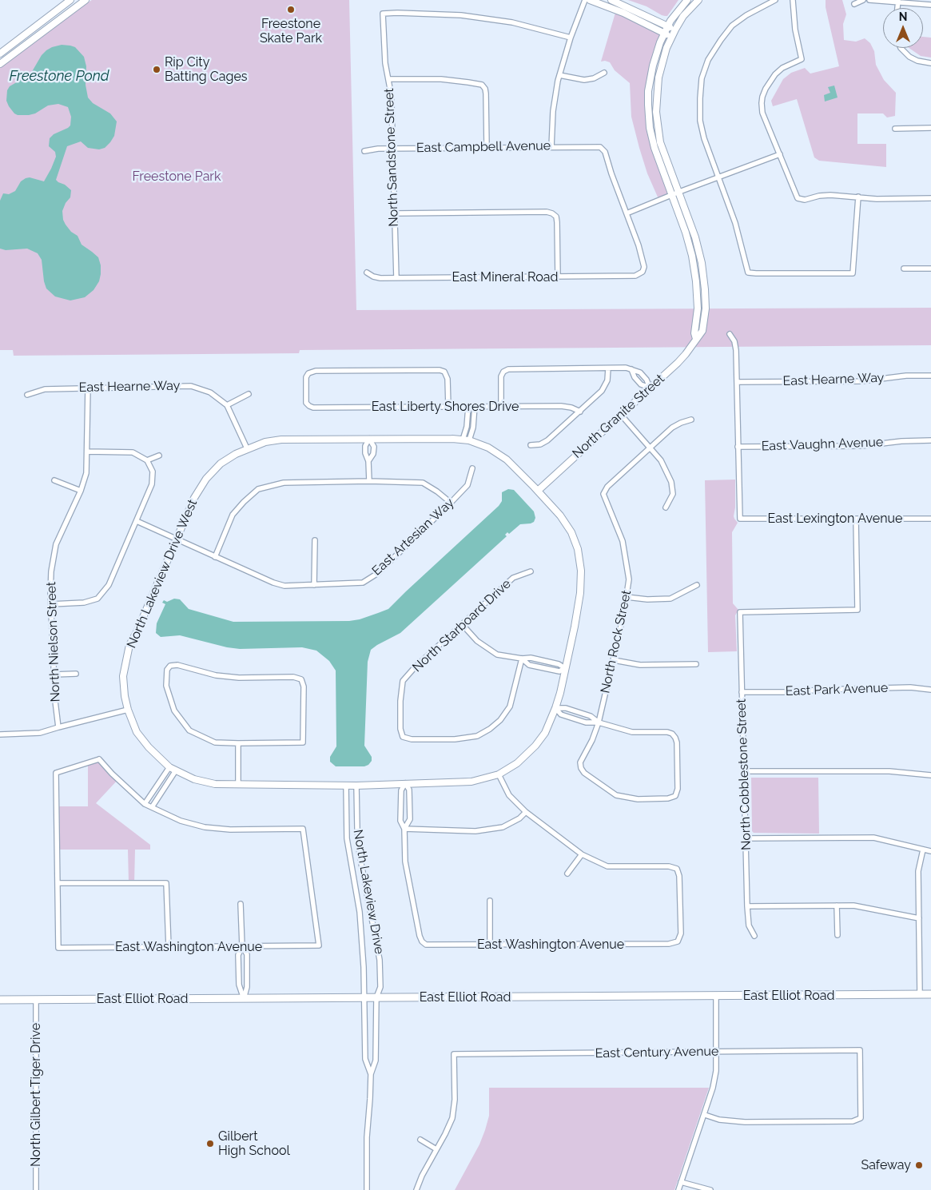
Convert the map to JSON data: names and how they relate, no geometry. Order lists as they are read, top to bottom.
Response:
{
  "streets": {
    "main road": ["East Elliot Road"],
    "street": [
      "East Campbell Avenue",
      "North Sandstone Street",
      "East Mineral Road",
      "East Hearne Way",
      "East Liberty Shores Drive",
      "North Granite Street",
      "East Vaughn Avenue",
      "East Lexington Avenue",
      "East Artesian Way",
      "North Lakeview Drive West",
      "North Starboard Drive",
      "North Nielson Street",
      "North Rock Street",
      "East Park Avenue",
      "North Cobblestone Street",
      "North Lakeview Drive",
      "East Washington Avenue",
      "East Century Avenue",
      "North Gilbert Tiger Drive"
    ]
  },
  "crossings": [
    ["East Campbell Avenue", "North Sandstone Street"],
    ["East Campbell Avenue", "East Mineral Road"],
    ["North Sandstone Street", "East Mineral Road"],
    ["East Hearne Way", "North Lakeview Drive West"],
    ["East Hearne Way", "North Nielson Street"],
    ["North Granite Street", "North Lakeview Drive West"],
    ["East Vaughn Avenue", "East Lexington Avenue"],
    ["East Lexington Avenue", "North Cobblestone Street"],
    ["East Artesian Way", "North Lakeview Drive West"],
    ["North Lakeview Drive West", "North Lakeview Drive"],
    ["East Park Avenue", "North Cobblestone Street"],
    ["North Lakeview Drive", "East Elliot Road"],
    ["East Elliot Road", "North Gilbert Tiger Drive"]
  ],
  "water": ["Freestone Pond"],
  "parks": ["Freestone Park"],
  "places": [
    "Freestone Skate Park",
    "Rip City Batting Cages",
    "Gilbert High School",
    "Safeway"
  ],
  "north": "top"
}
